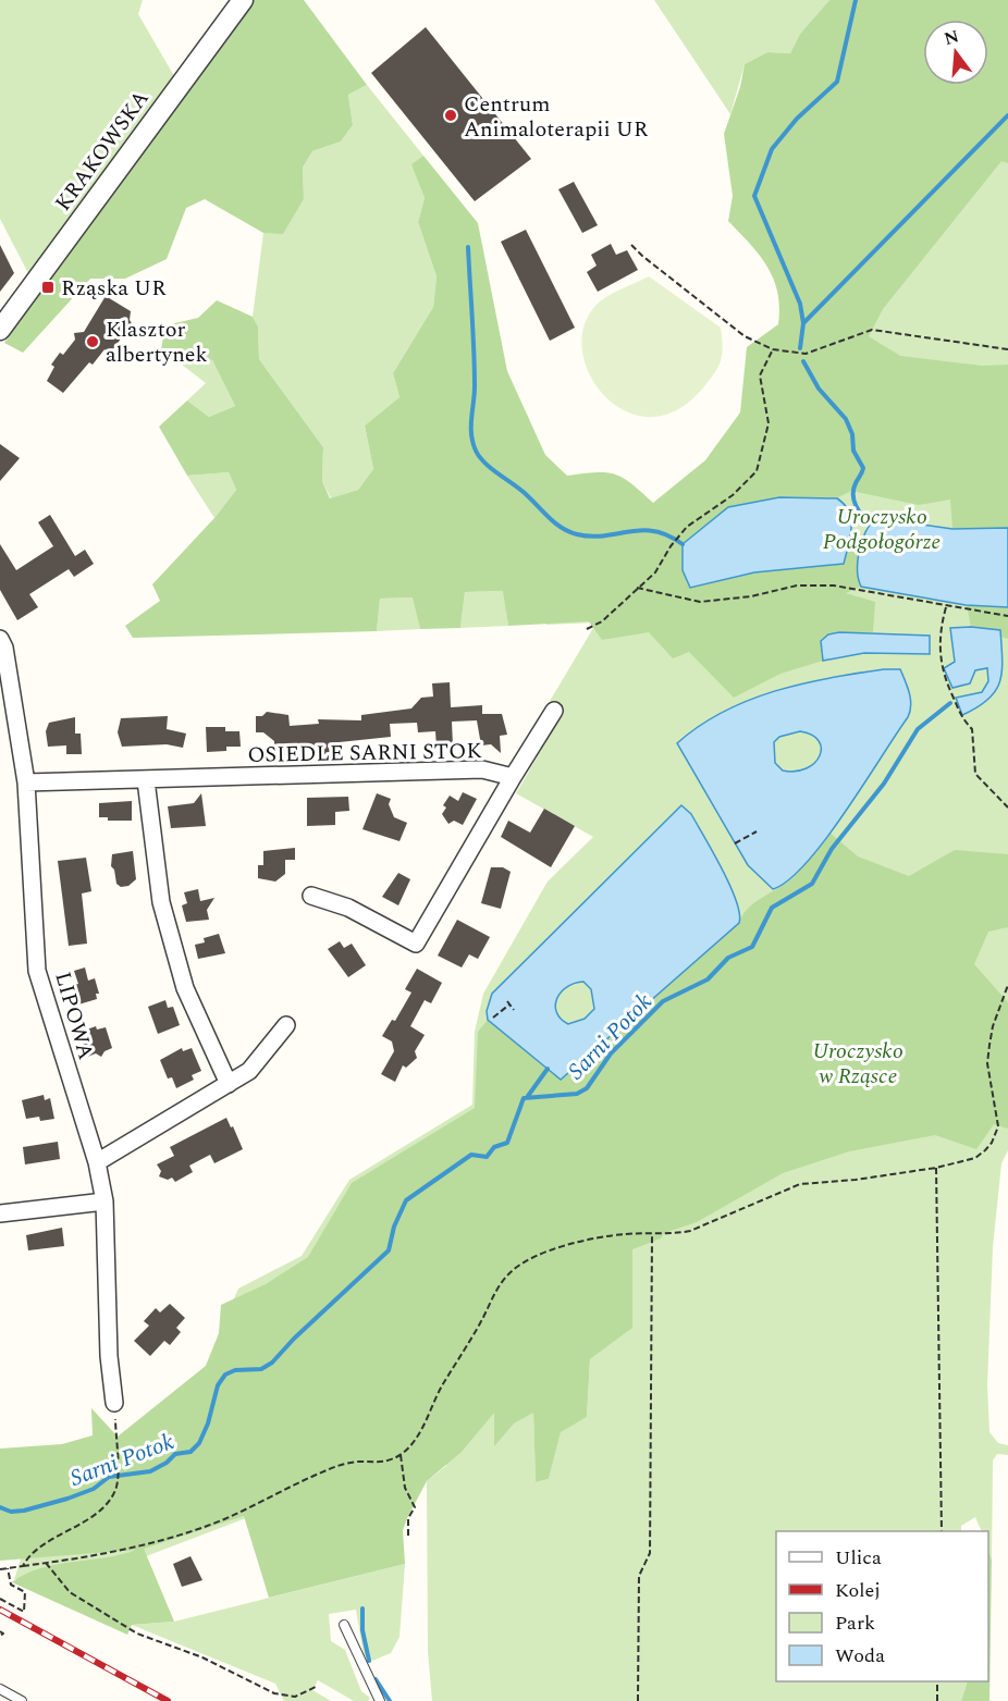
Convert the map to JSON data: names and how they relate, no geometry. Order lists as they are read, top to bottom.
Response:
{
  "streets": {
    "street": ["KRAKOWSKA", "OSIEDLE SARNI STOK", "LIPOWA"]
  },
  "crossings": [
    ["OSIEDLE SARNI STOK", "LIPOWA"]
  ],
  "water": ["Sarni Potok"],
  "parks": ["Uroczysko Podgołogórze", "Uroczysko w Rząsce"],
  "places": {
    "other": ["Centrum Animaloterapii UR", "Klasztor albertynek"],
    "transit": ["Rząska UR"]
  },
  "legend": [
    "Ulica",
    "Kolej",
    "Park",
    "Woda"
  ],
  "north": "top"
}
